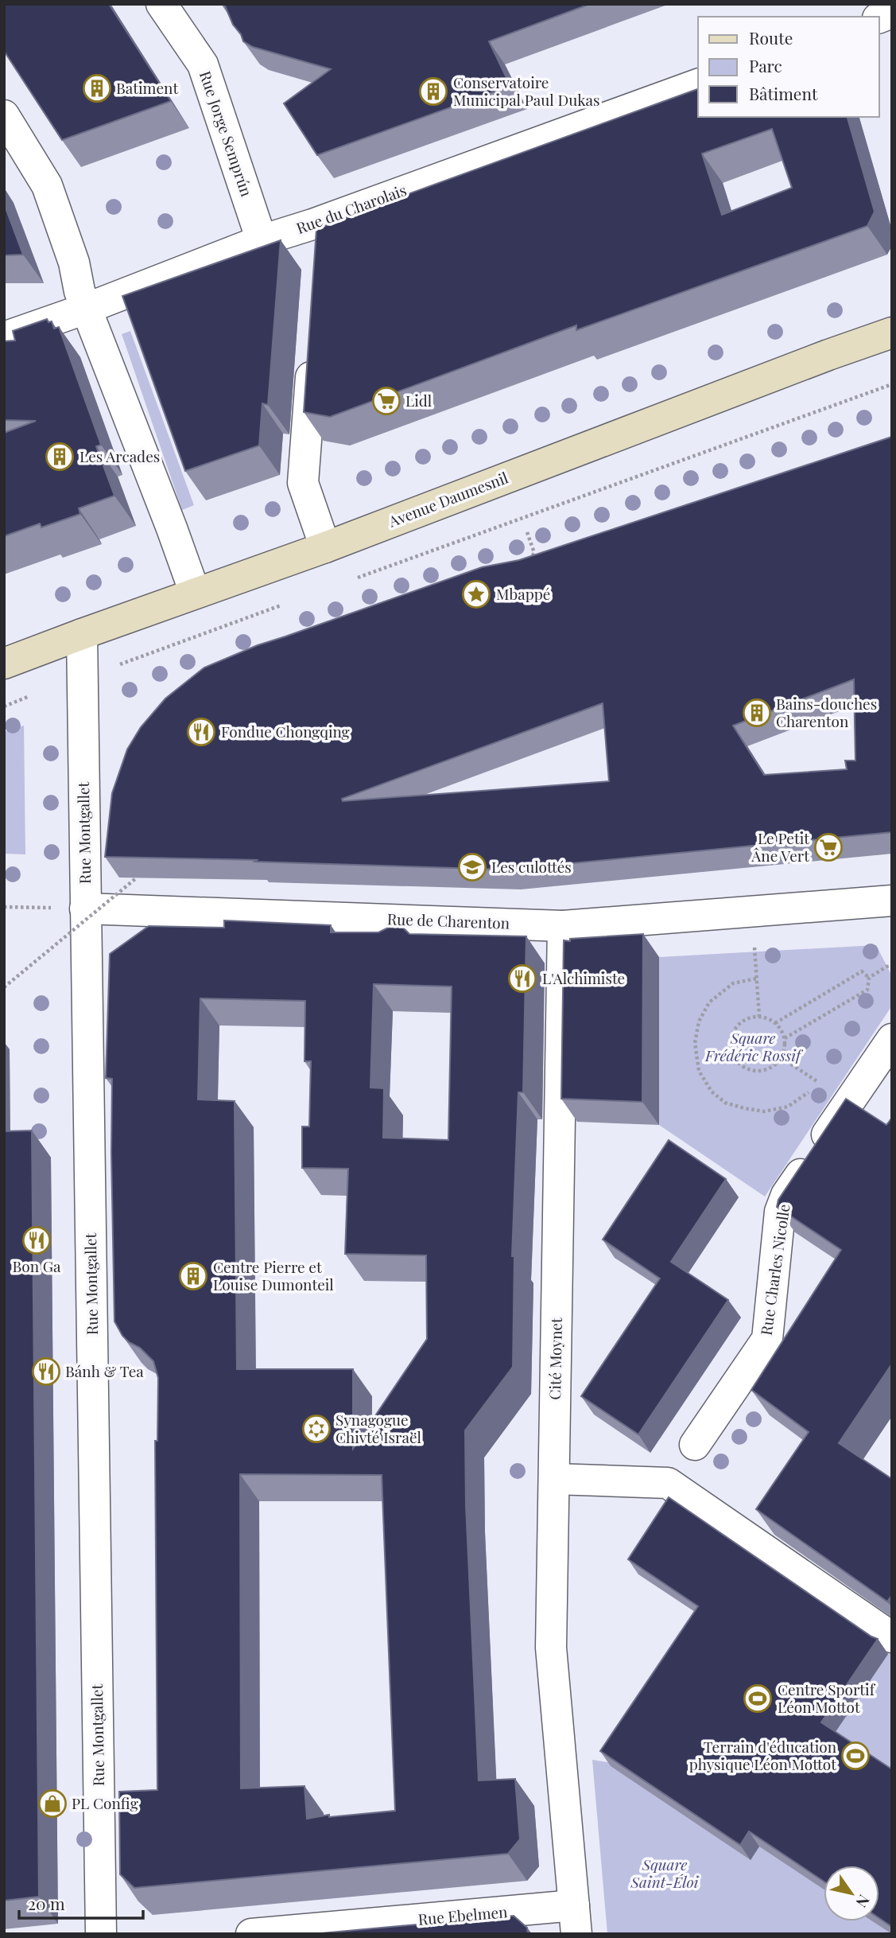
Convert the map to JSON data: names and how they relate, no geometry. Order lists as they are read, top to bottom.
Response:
{
  "streets": {
    "main road": ["Avenue Daumesnil"],
    "street": [
      "Rue Jorge Semprún",
      "Rue du Charolais",
      "Rue Montgallet",
      "Rue de Charenton",
      "Rue Charles Nicolle",
      "Cité Moynet",
      "Rue Ebelmen"
    ]
  },
  "crossings": [
    ["Rue Jorge Semprún", "Rue du Charolais"],
    ["Avenue Daumesnil", "Rue Montgallet"],
    ["Rue Montgallet", "Rue de Charenton"],
    ["Rue de Charenton", "Cité Moynet"],
    ["Cité Moynet", "Rue Ebelmen"]
  ],
  "parks": ["Square Frédéric Rossif", "Square Saint-Éloi"],
  "places": {
    "building": [
      "Batiment",
      "Conservatoire Municipal Paul Dukas",
      "Les Arcades",
      "Bains-douches Charenton",
      "Centre Pierre et Louise Dumonteil"
    ],
    "supermarket": ["Lidl", "Le Petit Âne Vert"],
    "place": ["Mbappé"],
    "restaurant": [
      "Fondue Chongqing",
      "L'Alchimiste",
      "Bon Ga",
      "Bánh & Tea"
    ],
    "school or university": ["Les culottés"],
    "synagogue": ["Synagogue Chivté Israël"],
    "sports": ["Centre Sportif Léon Mottot", "Terrain d'éducation physique Léon Mottot"],
    "shop": ["PL Config"]
  },
  "legend": ["Route", "Parc", "Bâtiment"],
  "scale_bar": "20 m",
  "north": "bottom right"
}
